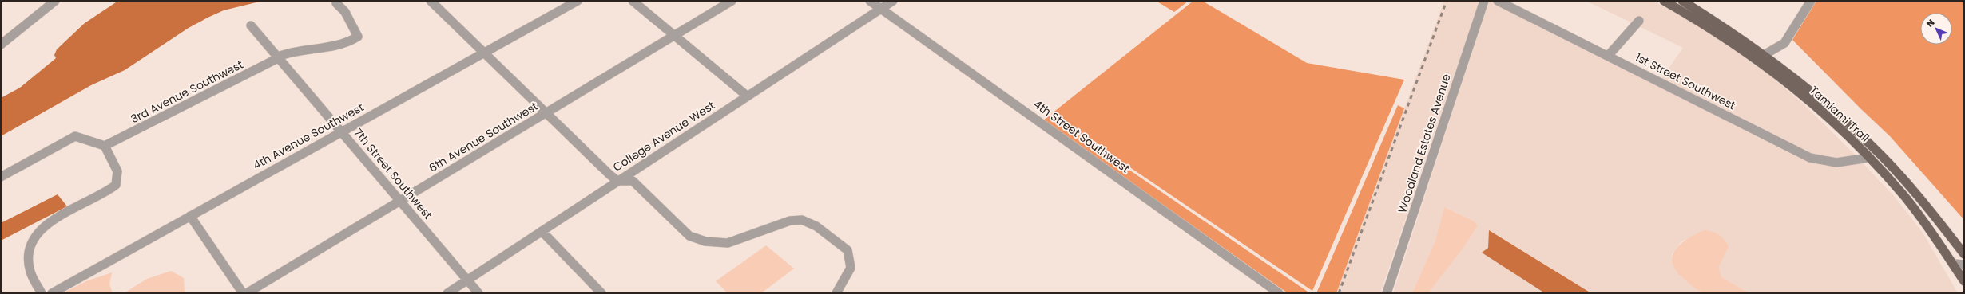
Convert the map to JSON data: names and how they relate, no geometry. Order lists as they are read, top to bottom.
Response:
{
  "streets": {
    "main road": ["Tamiami Trail"],
    "street": [
      "1st Street Southwest",
      "3rd Avenue Southwest",
      "4th Avenue Southwest",
      "College Avenue West",
      "4th Street Southwest",
      "6th Avenue Southwest",
      "Woodland Estates Avenue",
      "7th Street Southwest"
    ]
  },
  "crossings": [
    ["1st Street Southwest", "Tamiami Trail"],
    ["3rd Avenue Southwest", "7th Street Southwest"],
    ["4th Avenue Southwest", "7th Street Southwest"],
    ["College Avenue West", "4th Street Southwest"],
    ["College Avenue West", "7th Street Southwest"],
    ["6th Avenue Southwest", "7th Street Southwest"]
  ],
  "north": "top left"
}
